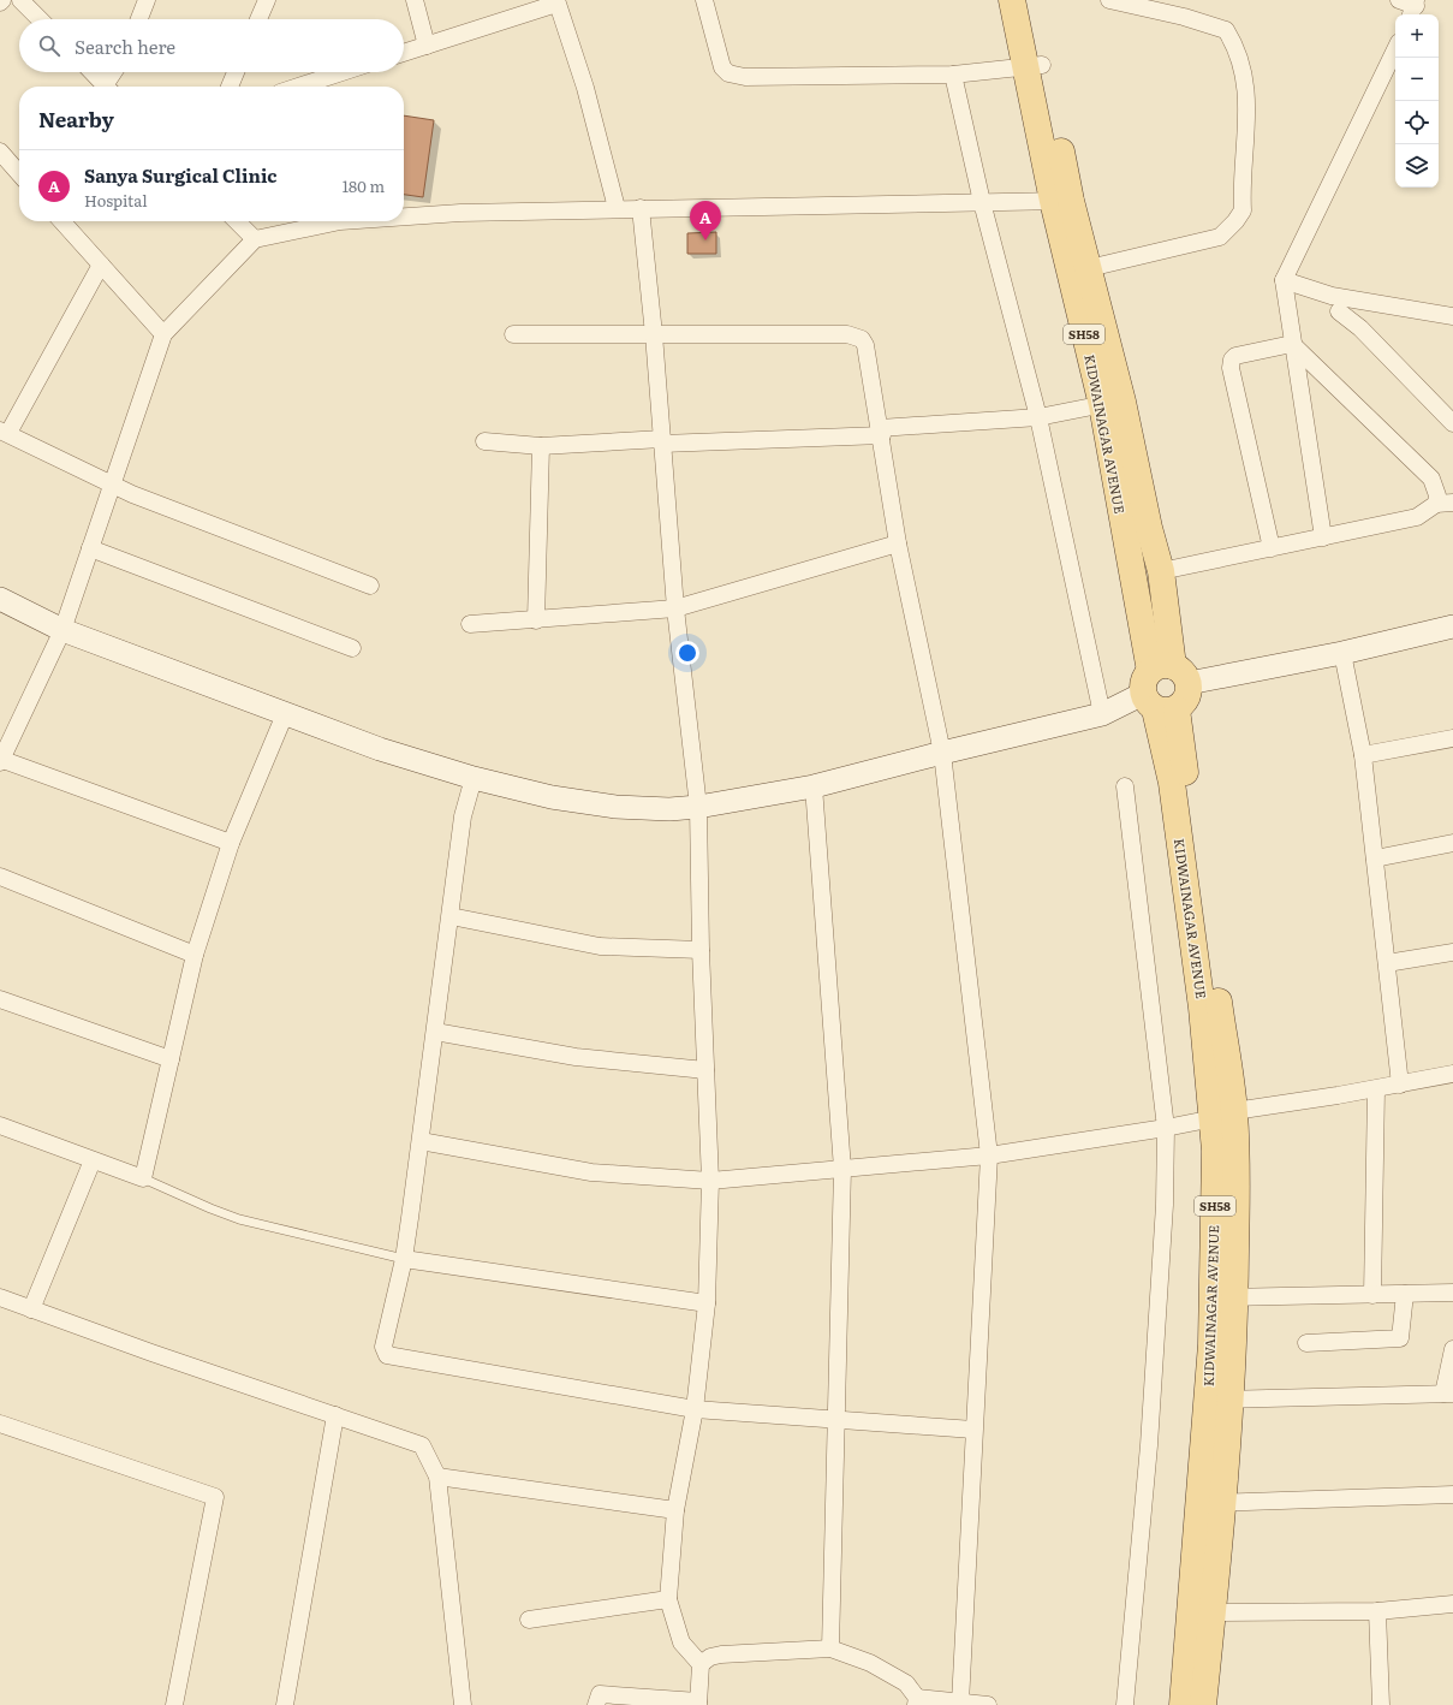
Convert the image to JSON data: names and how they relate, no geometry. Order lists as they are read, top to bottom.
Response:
{
  "streets": {
    "main road": ["SH58", "KIDWAINAGAR AVENUE"]
  },
  "page": {
    "map_buttons": ["+", "−"],
    "search": "Search here",
    "heading": "Nearby",
    "list": [
      {
        "mark": "A",
        "name": "Sanya Surgical Clinic",
        "note": "Hospital",
        "value": "180 m"
      }
    ],
    "pins": "A"
  }
}
